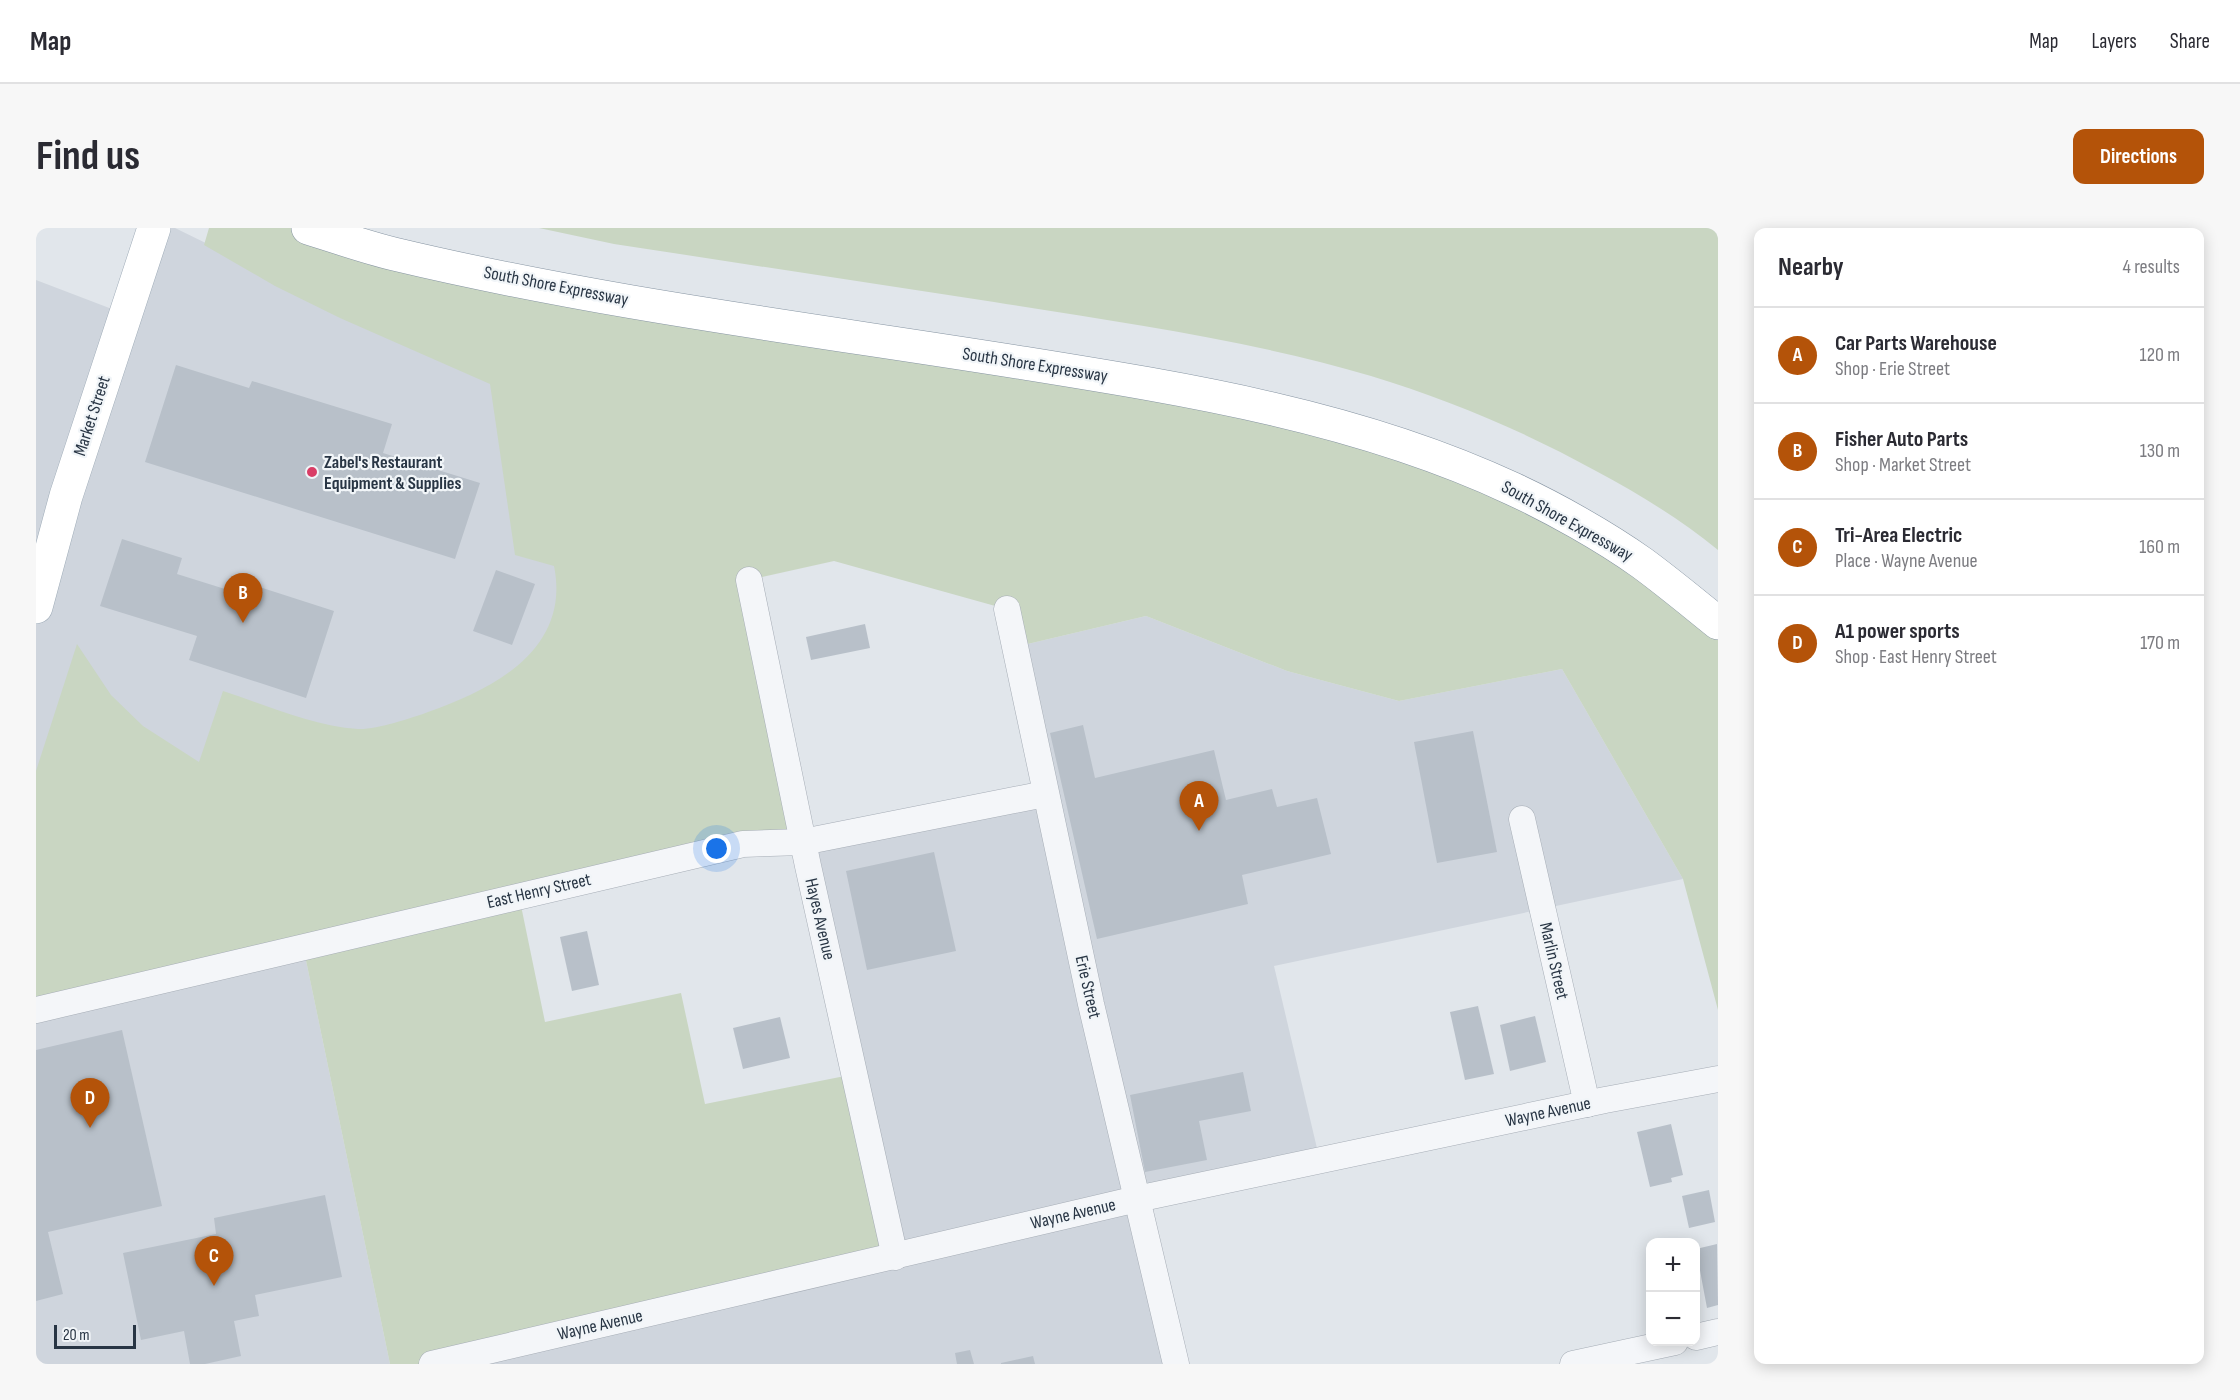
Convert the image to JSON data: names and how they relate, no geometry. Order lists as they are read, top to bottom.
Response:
{
  "streets": {
    "main road": ["South Shore Expressway", "Market Street"],
    "street": [
      "East Henry Street",
      "Hayes Avenue",
      "Marlin Street",
      "Erie Street",
      "Wayne Avenue"
    ]
  },
  "crossings": [
    ["East Henry Street", "Hayes Avenue"],
    ["East Henry Street", "Erie Street"],
    ["Hayes Avenue", "Wayne Avenue"],
    ["Marlin Street", "Wayne Avenue"],
    ["Erie Street", "Wayne Avenue"]
  ],
  "places": ["Zabel's Restaurant Equipment & Supplies"],
  "scale_bar": "20 m",
  "page": {
    "header": "Map",
    "nav": ["Map", "Layers", "Share"],
    "buttons": "Directions",
    "title": "Find us",
    "heading": ["Nearby", "4 results"],
    "list": [
      {
        "mark": "A",
        "name": "Car Parts Warehouse",
        "note": "Shop · Erie Street",
        "value": "120 m"
      },
      {
        "mark": "B",
        "name": "Fisher Auto Parts",
        "note": "Shop · Market Street",
        "value": "130 m"
      },
      {
        "mark": "C",
        "name": "Tri-Area Electric",
        "note": "Place · Wayne Avenue",
        "value": "160 m"
      },
      {
        "mark": "D",
        "name": "A1 power sports",
        "note": "Shop · East Henry Street",
        "value": "170 m"
      }
    ],
    "pins": [
      "B",
      "A",
      "D",
      "C"
    ],
    "map_buttons": ["+", "−"],
    "scale": "20 m"
  }
}
